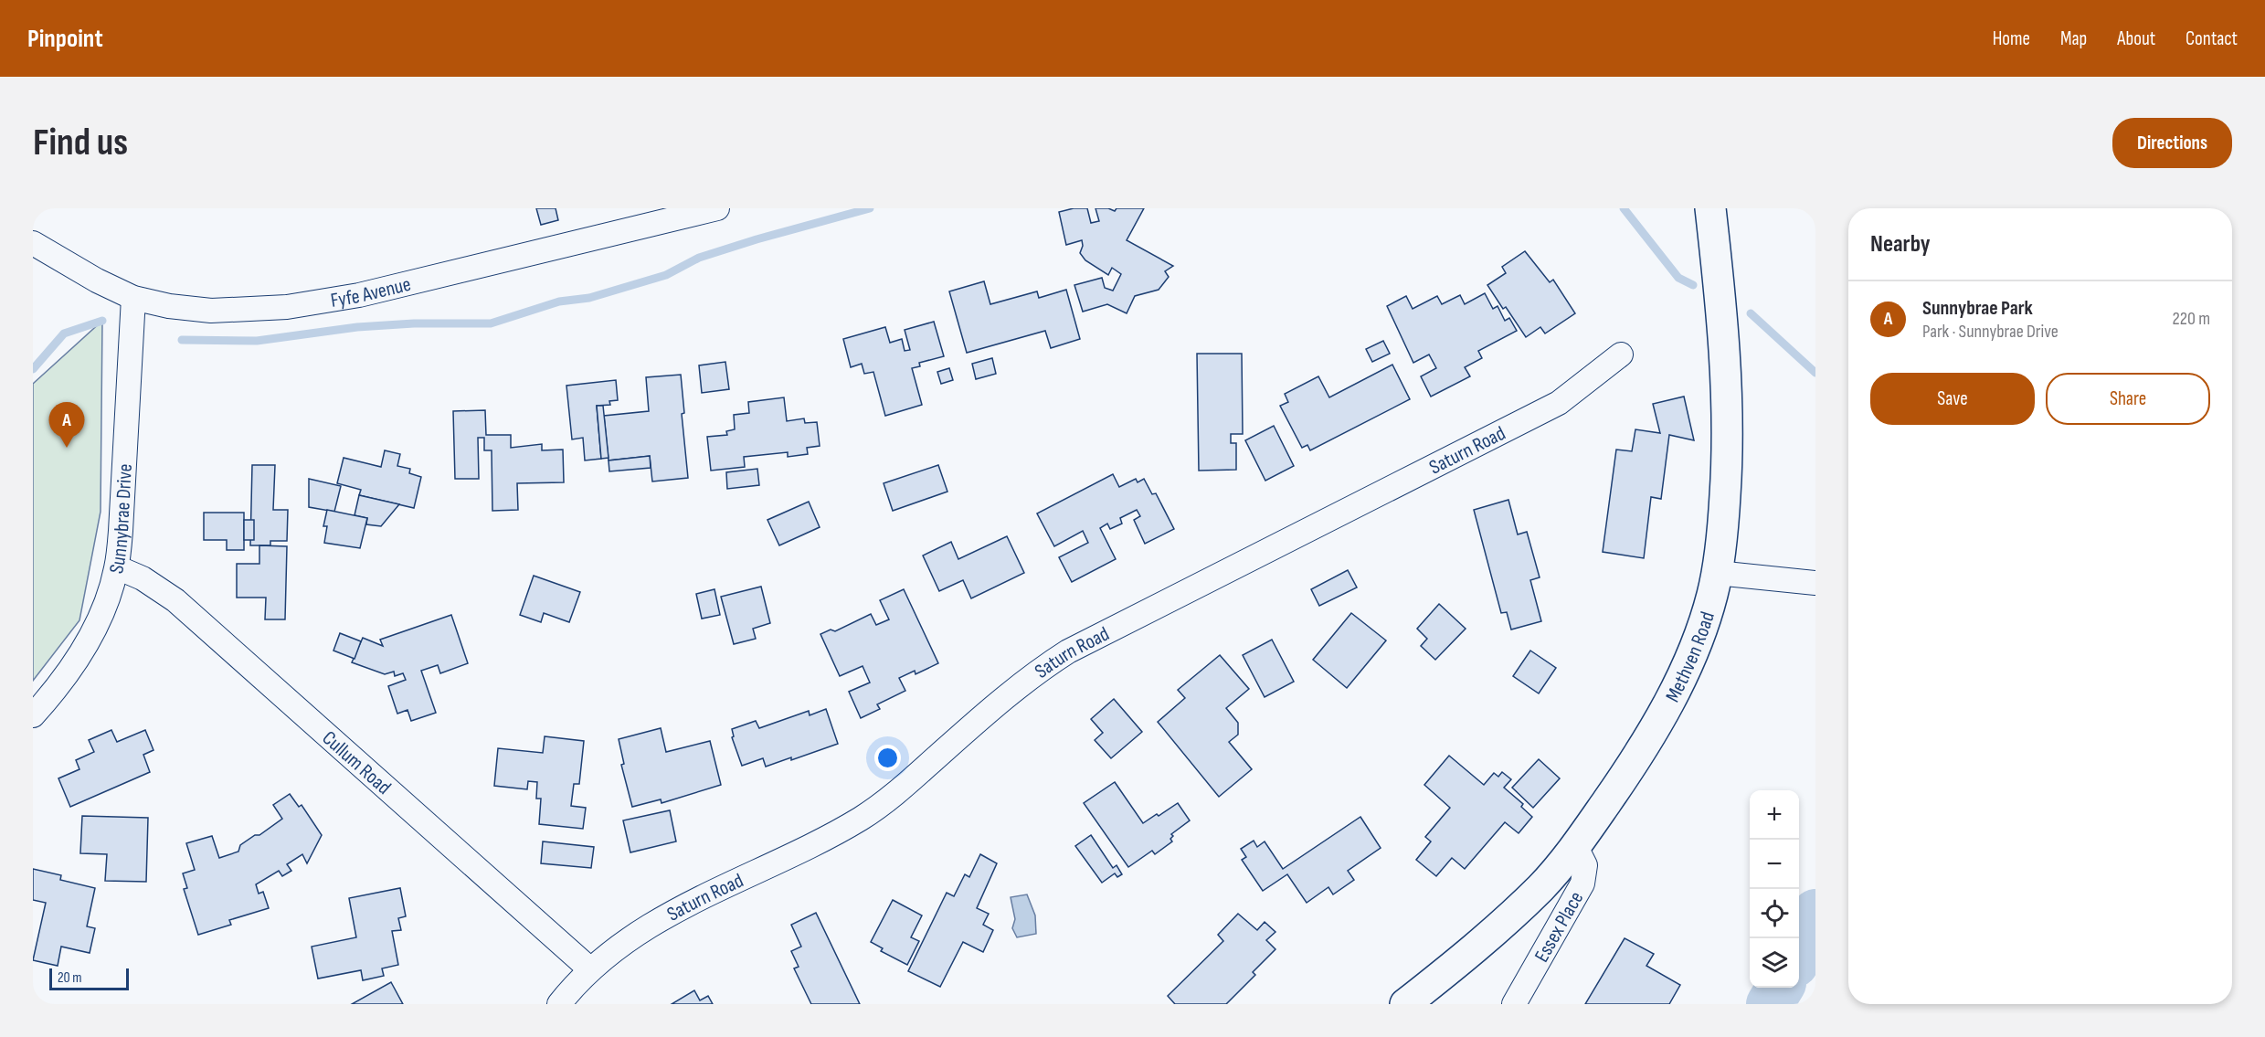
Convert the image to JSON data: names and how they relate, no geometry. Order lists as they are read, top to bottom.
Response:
{
  "streets": {
    "street": [
      "Fyfe Avenue",
      "Saturn Road",
      "Sunnybrae Drive",
      "Methven Road",
      "Cullum Road",
      "Essex Place"
    ]
  },
  "crossings": [
    ["Fyfe Avenue", "Sunnybrae Drive"],
    ["Saturn Road", "Cullum Road"],
    ["Sunnybrae Drive", "Cullum Road"],
    ["Methven Road", "Essex Place"]
  ],
  "scale_bar": "20 m",
  "page": {
    "header": "Pinpoint",
    "nav": [
      "Home",
      "Map",
      "About",
      "Contact"
    ],
    "buttons": [
      "Directions",
      ["Save", "Share"]
    ],
    "title": "Find us",
    "heading": "Nearby",
    "list": [
      {
        "mark": "A",
        "name": "Sunnybrae Park",
        "note": "Park · Sunnybrae Drive",
        "value": "220 m"
      }
    ],
    "pins": "A",
    "map_buttons": ["+", "−"],
    "scale": "20 m"
  }
}
